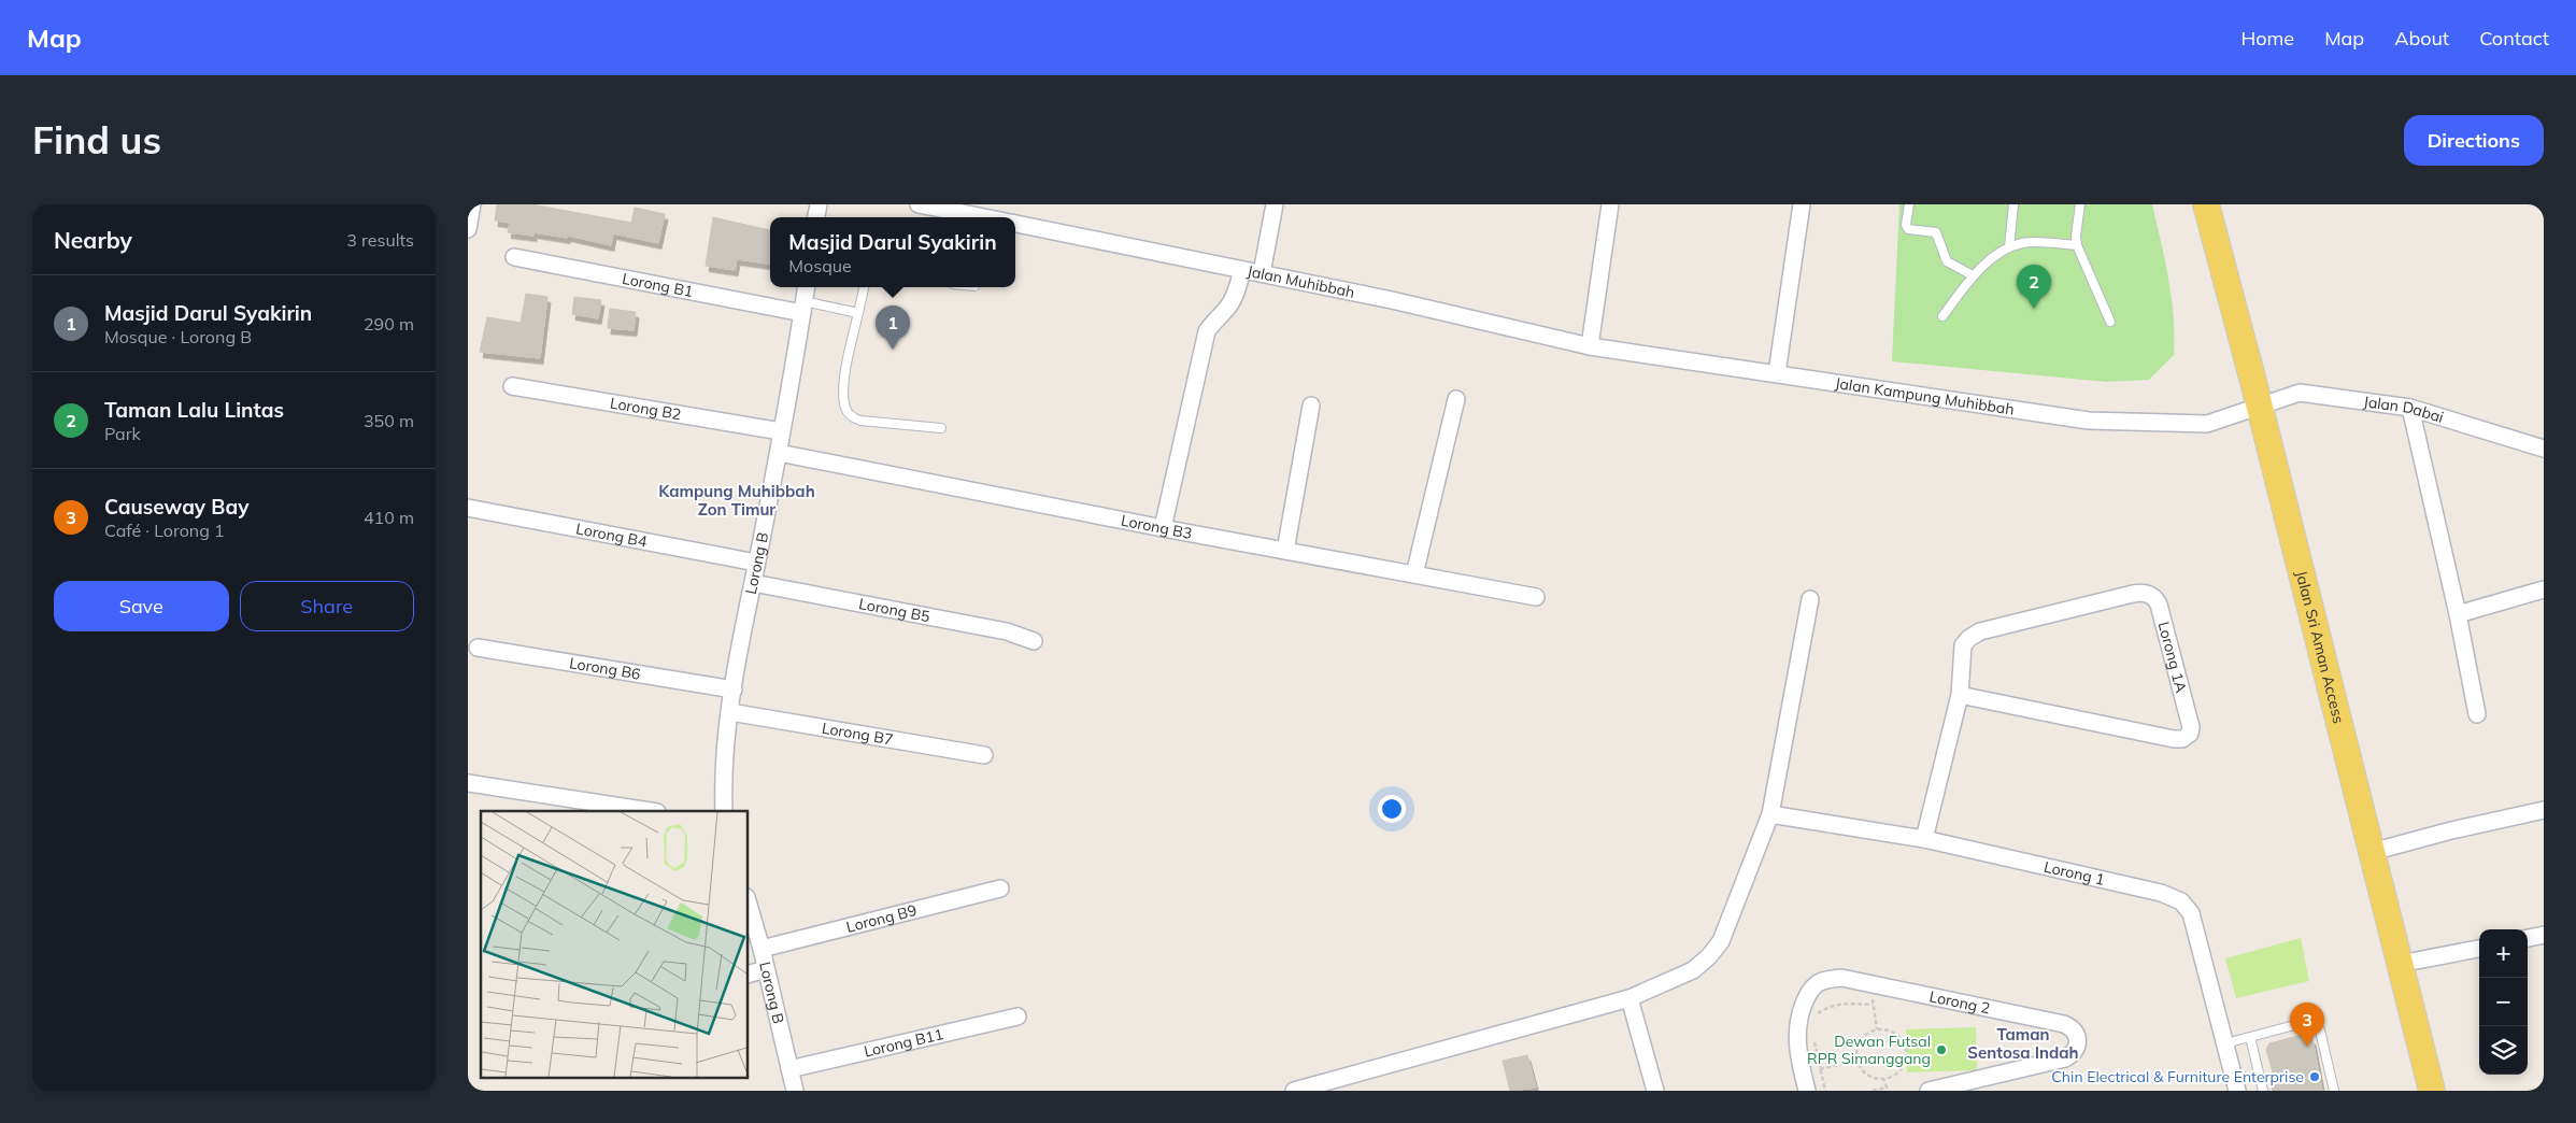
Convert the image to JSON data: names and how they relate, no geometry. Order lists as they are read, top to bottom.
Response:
{
  "streets": {
    "main road": ["Jalan Sri Aman Access"],
    "street": [
      "Jalan Muhibbah",
      "Lorong B1",
      "Jalan Kampung Muhibbah",
      "Lorong B2",
      "Jalan Dabai",
      "Lorong B3",
      "Lorong B4",
      "Lorong B",
      "Lorong B5",
      "Lorong 1A",
      "Lorong B6",
      "Lorong B7",
      "Lorong 1",
      "Lorong B9",
      "Lorong 2",
      "Lorong B11"
    ]
  },
  "crossings": [
    ["Jalan Muhibbah", "Jalan Kampung Muhibbah"],
    ["Lorong B1", "Lorong B"],
    ["Jalan Kampung Muhibbah", "Jalan Dabai"],
    ["Jalan Kampung Muhibbah", "Jalan Sri Aman Access"],
    ["Lorong B2", "Lorong B"],
    ["Jalan Dabai", "Jalan Sri Aman Access"],
    ["Lorong B3", "Lorong B"],
    ["Lorong B4", "Lorong B"],
    ["Lorong B", "Lorong B5"],
    ["Lorong B", "Lorong B6"],
    ["Lorong B", "Lorong B7"],
    ["Lorong B", "Lorong B9"],
    ["Lorong B", "Lorong B11"],
    ["Lorong 1A", "Lorong 1"]
  ],
  "districts": ["Kampung Muhibbah Zon Timur", "Taman Sentosa Indah"],
  "places": ["Dewan Futsal RPR Simanggang", "Chin Electrical & Furniture Enterprise"],
  "page": {
    "header": "Map",
    "nav": [
      "Home",
      "Map",
      "About",
      "Contact"
    ],
    "buttons": [
      "Directions",
      ["Save", "Share"]
    ],
    "title": "Find us",
    "heading": ["Nearby", "3 results"],
    "popup": ["Masjid Darul Syakirin", "Mosque"],
    "pins": ["2", "1", "3"],
    "list": [
      {
        "mark": "1",
        "name": "Masjid Darul Syakirin",
        "note": "Mosque · Lorong B",
        "value": "290 m"
      },
      {
        "mark": "2",
        "name": "Taman Lalu Lintas",
        "note": "Park",
        "value": "350 m"
      },
      {
        "mark": "3",
        "name": "Causeway Bay",
        "note": "Café · Lorong 1",
        "value": "410 m"
      }
    ],
    "map_buttons": ["+", "−"]
  }
}
